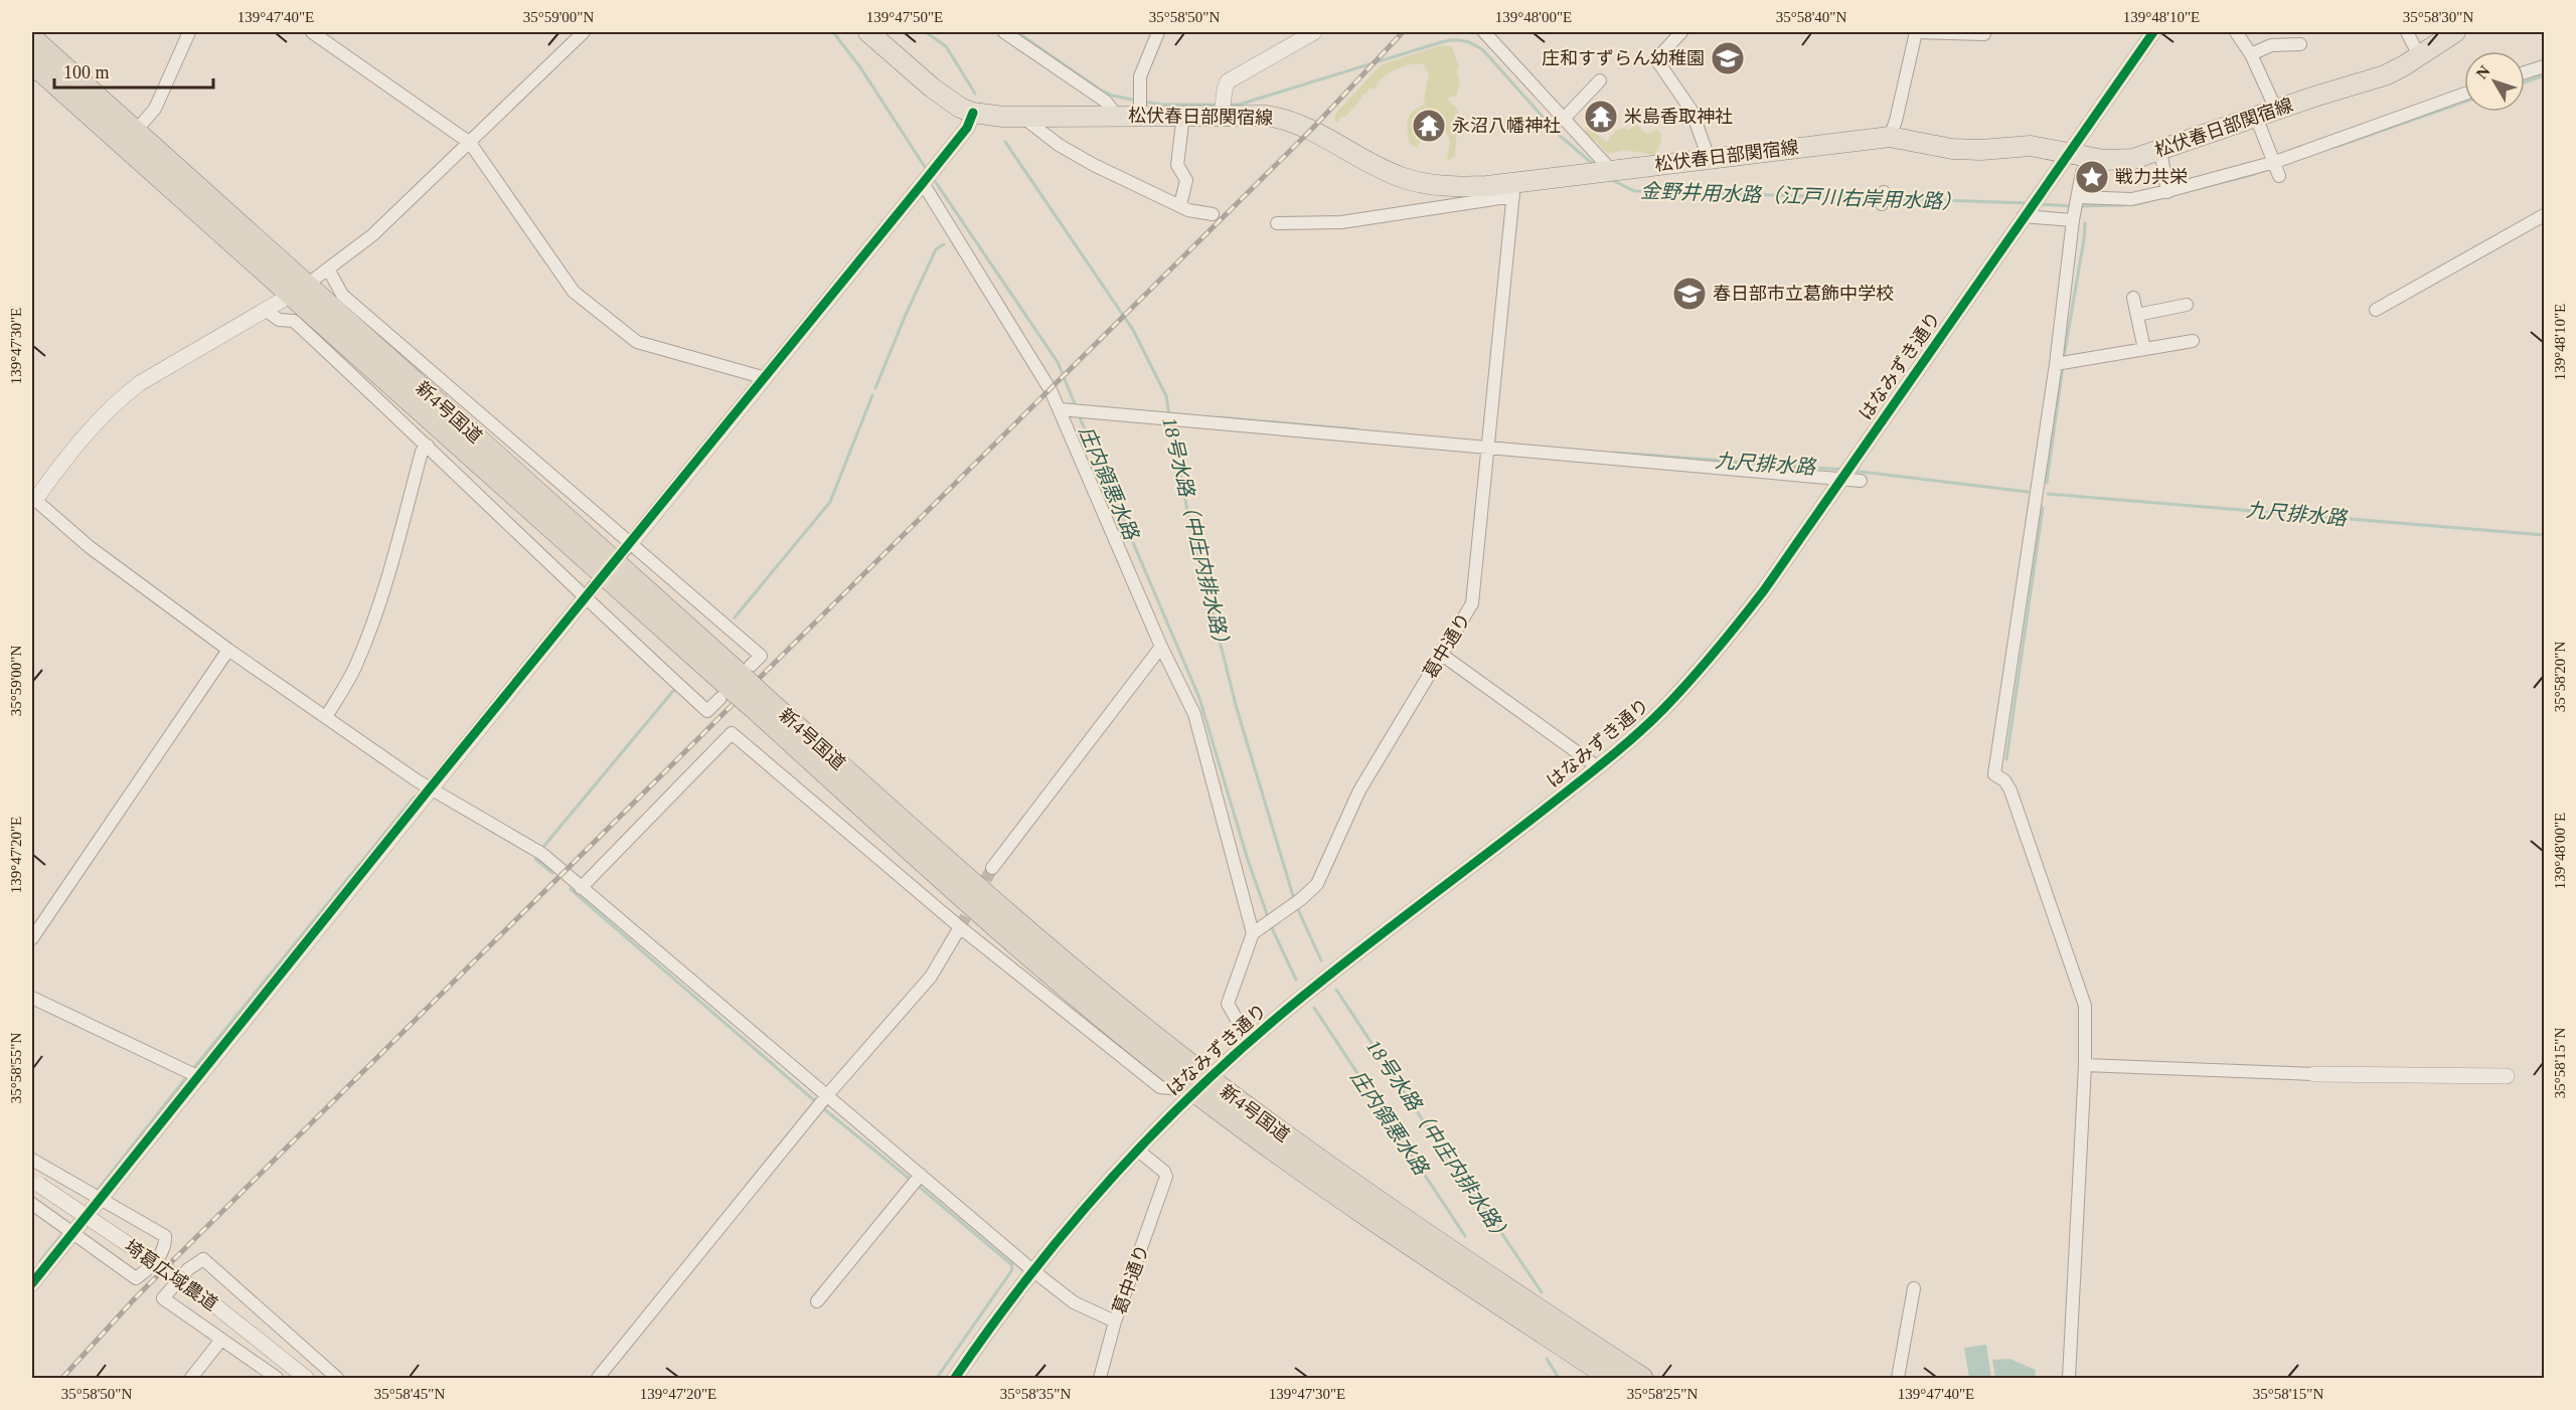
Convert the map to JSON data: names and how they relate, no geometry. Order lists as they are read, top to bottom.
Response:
{
  "streets": {
    "highway": ["新4号国道"],
    "main road": ["松伏春日部関宿線"],
    "street": ["はなみずき通り", "葛中通り", "埼葛広域農道"]
  },
  "crossings": [
    ["松伏春日部関宿線", "はなみずき通り"],
    ["松伏春日部関宿線", "葛中通り"],
    ["はなみずき通り", "新4号国道"],
    ["はなみずき通り", "葛中通り"]
  ],
  "water": [
    "金野井用水路（江戸川右岸用水路）",
    "九尺排水路",
    "庄内領悪水路",
    "18号水路（中庄内排水路）"
  ],
  "places": {
    "school or university": ["庄和すずらん幼稚園", "春日部市立葛飾中学校"],
    "temple": ["米島香取神社", "永沼八幡神社"],
    "place": ["戦力共栄"]
  },
  "scale_bar": "100 m",
  "north": "top left",
  "coordinates": [
    "139°47'40\"E",
    "35°59'00\"N",
    "139°47'50\"E",
    "35°58'50\"N",
    "139°48'00\"E",
    "35°58'40\"N",
    "139°48'10\"E",
    "35°58'30\"N",
    "139°47'30\"E",
    "35°58'20\"N",
    "139°47'20\"E",
    "35°58'15\"N",
    "35°58'55\"N",
    "35°58'45\"N",
    "35°58'35\"N",
    "35°58'25\"N"
  ]
}
